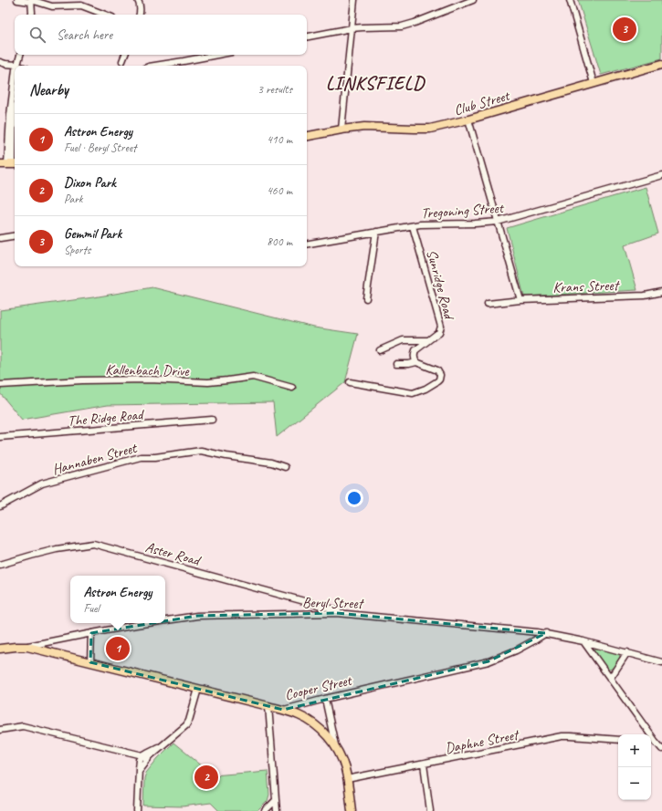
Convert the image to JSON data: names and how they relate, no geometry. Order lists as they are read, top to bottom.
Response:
{
  "streets": {
    "main road": ["Club Street", "Beryl Street", "Cooper Street"],
    "street": [
      "Tregoning Street",
      "Sunridge Road",
      "Krans Street",
      "Kallenbach Drive",
      "The Ridge Road",
      "Hannaben Street",
      "Aster Road",
      "Daphne Street"
    ]
  },
  "crossings": [
    ["Tregoning Street", "Sunridge Road"],
    ["Aster Road", "Beryl Street"],
    ["Beryl Street", "Cooper Street"]
  ],
  "districts": ["LINKSFIELD"],
  "page": {
    "search": "Search here",
    "pins": ["3", "1", "2"],
    "heading": ["Nearby", "3 results"],
    "list": [
      {
        "mark": "1",
        "name": "Astron Energy",
        "note": "Fuel · Beryl Street",
        "value": "410 m"
      },
      {
        "mark": "2",
        "name": "Dixon Park",
        "note": "Park",
        "value": "460 m"
      },
      {
        "mark": "3",
        "name": "Gemmil Park",
        "note": "Sports",
        "value": "800 m"
      }
    ],
    "popup": ["Astron Energy", "Fuel"],
    "map_buttons": ["+", "−"]
  }
}
